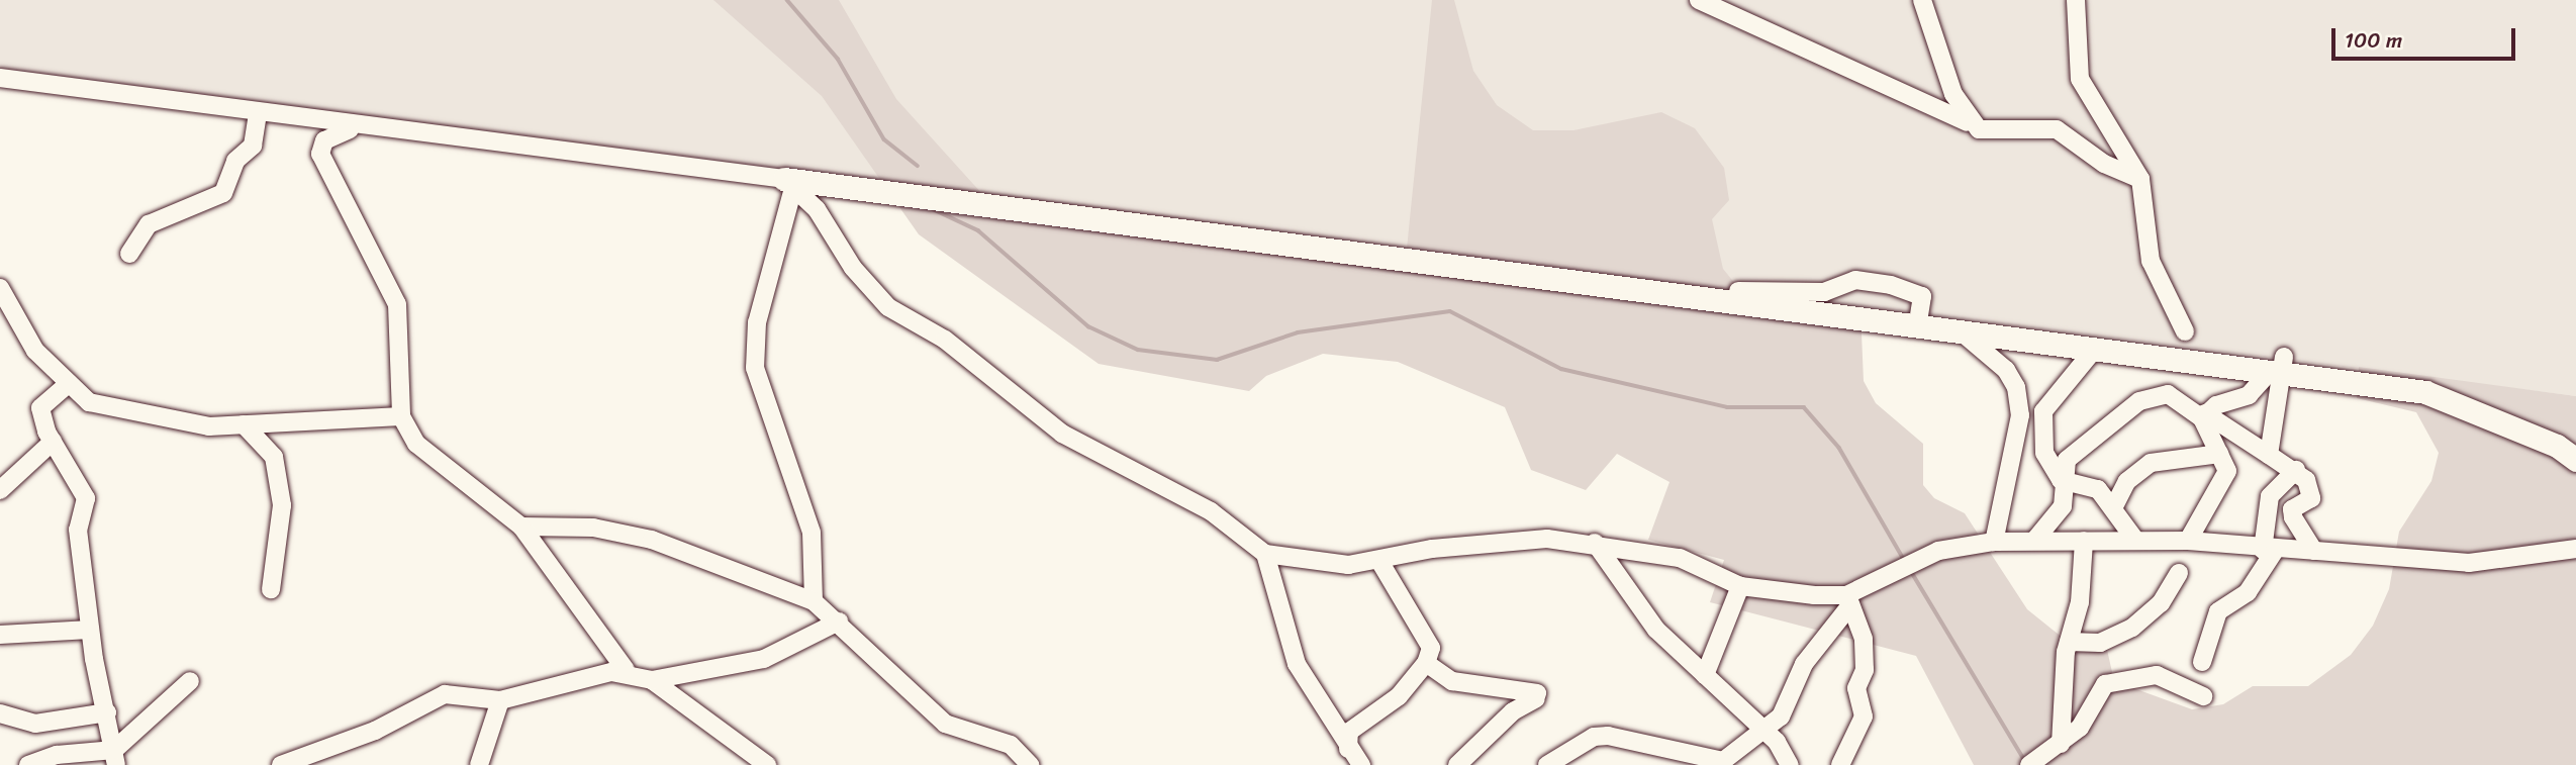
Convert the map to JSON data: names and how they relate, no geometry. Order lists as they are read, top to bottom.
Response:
{
  "scale_bar": "100 m"
}
